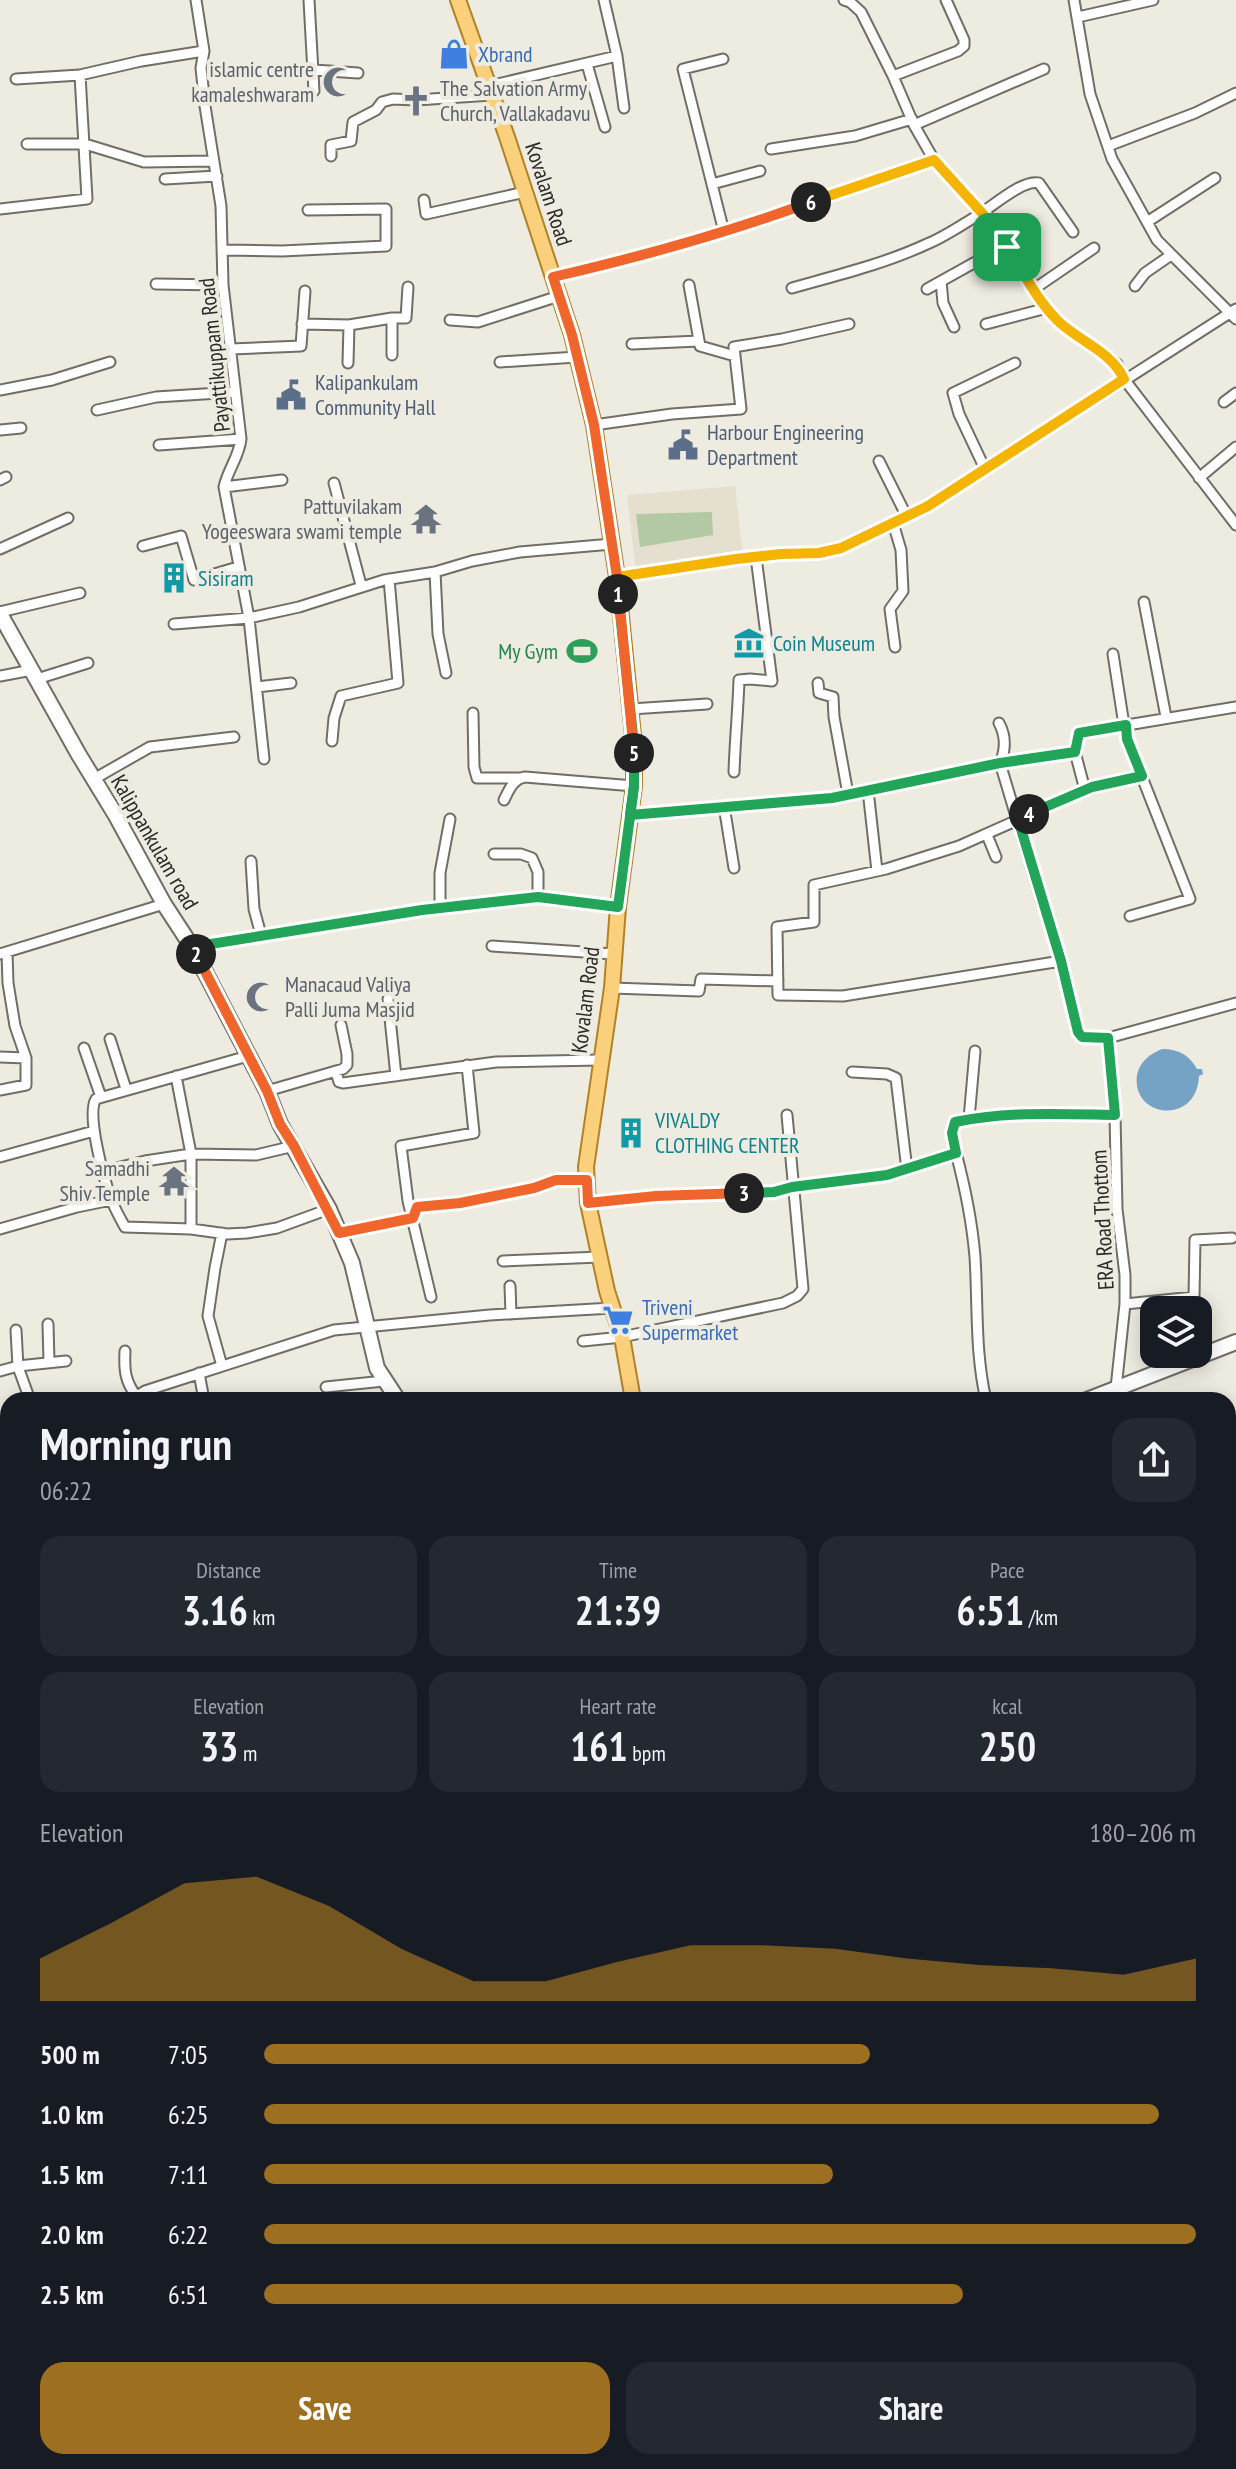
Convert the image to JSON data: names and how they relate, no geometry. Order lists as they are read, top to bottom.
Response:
{
  "streets": {
    "main road": ["Kovalam Road"],
    "street": ["Payattikuppam Road", "Kalippankulam road", "ERA Road Thottom"]
  },
  "places": {
    "shop": ["Xbrand"],
    "mosque": ["islamic centre kamaleshwaram", "Manacaud Valiya Palli Juma Masjid"],
    "church": ["The Salvation Army Church, Vallakadavu"],
    "public building": ["Kalipankulam Community Hall", "Harbour Engineering Department"],
    "temple": ["Pattuvilakam Yogeeswara swami temple", "Samadhi Shiv Temple"],
    "building": ["Sisiram", "VIVALDY CLOTHING CENTER"],
    "museum": ["Coin Museum"],
    "sports": ["My Gym"],
    "supermarket": ["Triveni Supermarket"]
  },
  "page": {
    "pins": [
      "6",
      "1",
      "5",
      "4",
      "2",
      "3"
    ],
    "heading": ["Morning run", "06:22"],
    "stats": [
      ["Distance", "3.16 km"],
      ["Time", "21:39"],
      ["Pace", "6:51 /km"],
      ["Elevation", "33 m"],
      ["Heart rate", "161 bpm"],
      ["kcal", "250"]
    ],
    "chart": ["Elevation", "180–206 m"],
    "list": [
      {
        "name": "500 m",
        "note": "7:05"
      },
      {
        "name": "1.0 km",
        "note": "6:25"
      },
      {
        "name": "1.5 km",
        "note": "7:11"
      },
      {
        "name": "2.0 km",
        "note": "6:22"
      },
      {
        "name": "2.5 km",
        "note": "6:51"
      }
    ],
    "buttons": ["Save", "Share"]
  }
}
